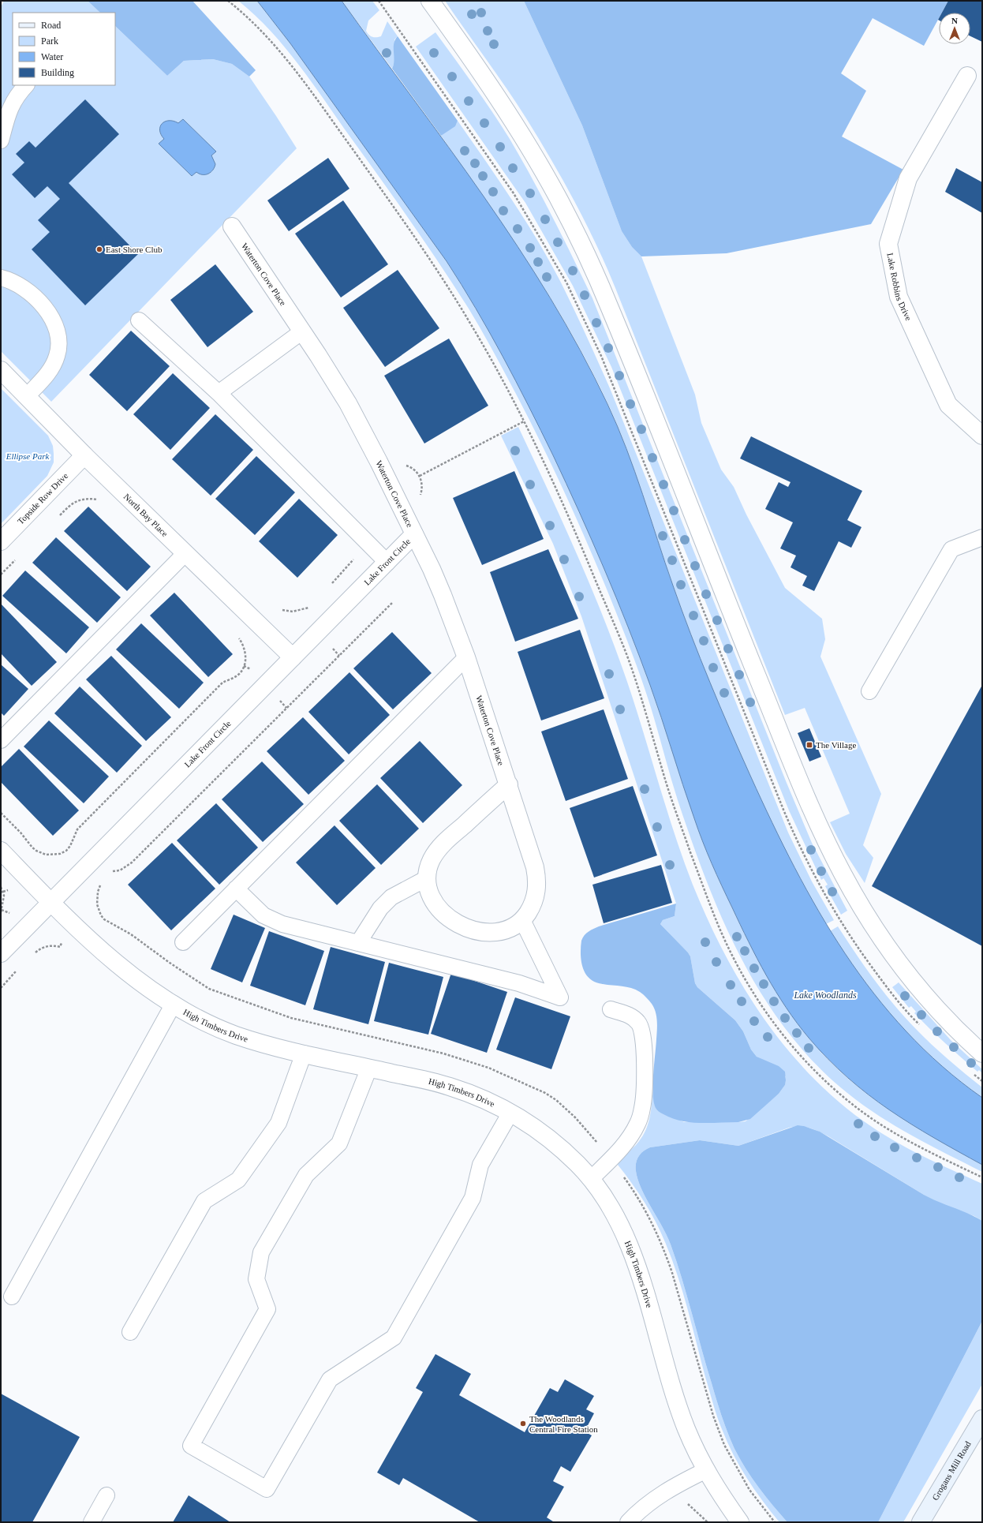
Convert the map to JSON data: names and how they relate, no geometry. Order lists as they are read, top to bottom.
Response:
{
  "streets": {
    "main road": ["Grogans Mill Road"],
    "street": [
      "Waterton Cove Place",
      "Lake Robbins Drive",
      "Topside Row Drive",
      "North Bay Place",
      "Lake Front Circle",
      "High Timbers Drive"
    ]
  },
  "crossings": [
    ["Waterton Cove Place", "Lake Front Circle"],
    ["Topside Row Drive", "North Bay Place"],
    ["North Bay Place", "Lake Front Circle"],
    ["Lake Front Circle", "High Timbers Drive"]
  ],
  "water": ["Lake Woodlands"],
  "parks": ["Ellipse Park"],
  "places": {
    "other": ["East Shore Club", "The Woodlands Central Fire Station"],
    "transit": ["The Village"]
  },
  "legend": [
    "Road",
    "Park",
    "Water",
    "Building"
  ],
  "north": "top"
}
